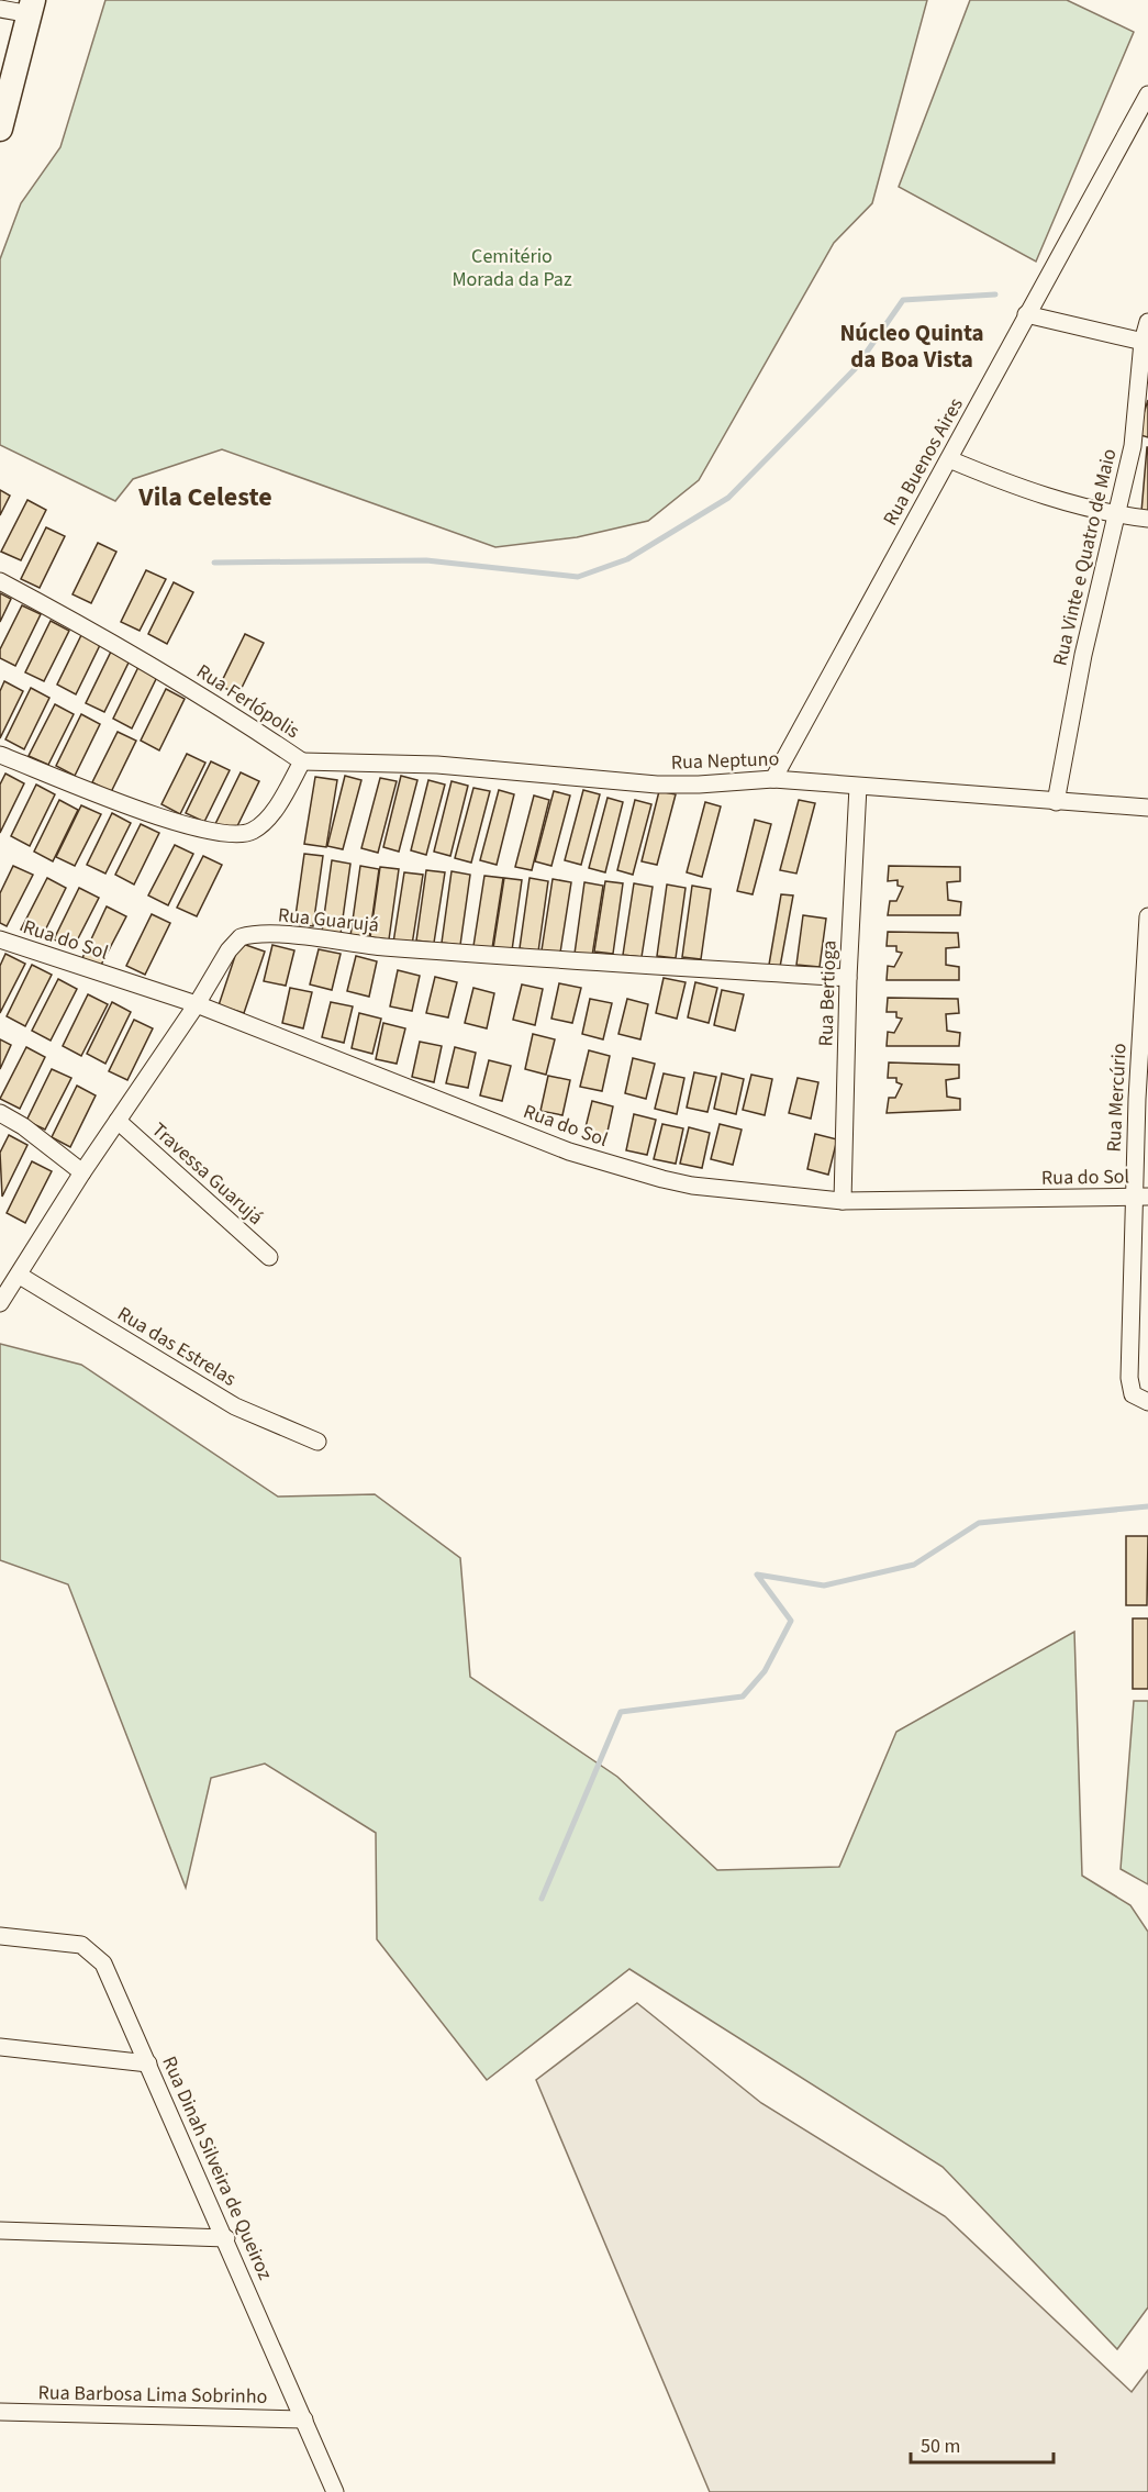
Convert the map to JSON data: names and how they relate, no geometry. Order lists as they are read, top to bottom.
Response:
{
  "streets": {
    "street": [
      "Rua Buenos Aires",
      "Rua Vinte e Quatro de Maio",
      "Rua Ferlópolis",
      "Rua Neptuno",
      "Rua Guarujá",
      "Rua do Sol",
      "Rua Bertioga",
      "Rua Mercúrio",
      "Travessa Guarujá",
      "Rua das Estrelas",
      "Rua Dinah Silveira de Queiroz",
      "Rua Barbosa Lima Sobrinho"
    ]
  },
  "crossings": [
    ["Rua Buenos Aires", "Rua Neptuno"],
    ["Rua Vinte e Quatro de Maio", "Rua Neptuno"],
    ["Rua Ferlópolis", "Rua Neptuno"],
    ["Rua Neptuno", "Rua Bertioga"],
    ["Rua Guarujá", "Rua do Sol"],
    ["Rua Guarujá", "Rua Bertioga"],
    ["Rua Guarujá", "Travessa Guarujá"],
    ["Rua Guarujá", "Rua das Estrelas"],
    ["Rua do Sol", "Rua Bertioga"],
    ["Rua do Sol", "Rua Mercúrio"],
    ["Rua Dinah Silveira de Queiroz", "Rua Barbosa Lima Sobrinho"]
  ],
  "districts": ["Núcleo Quinta da Boa Vista", "Vila Celeste"],
  "parks": ["Cemitério Morada da Paz"],
  "scale_bar": "50 m"
}
